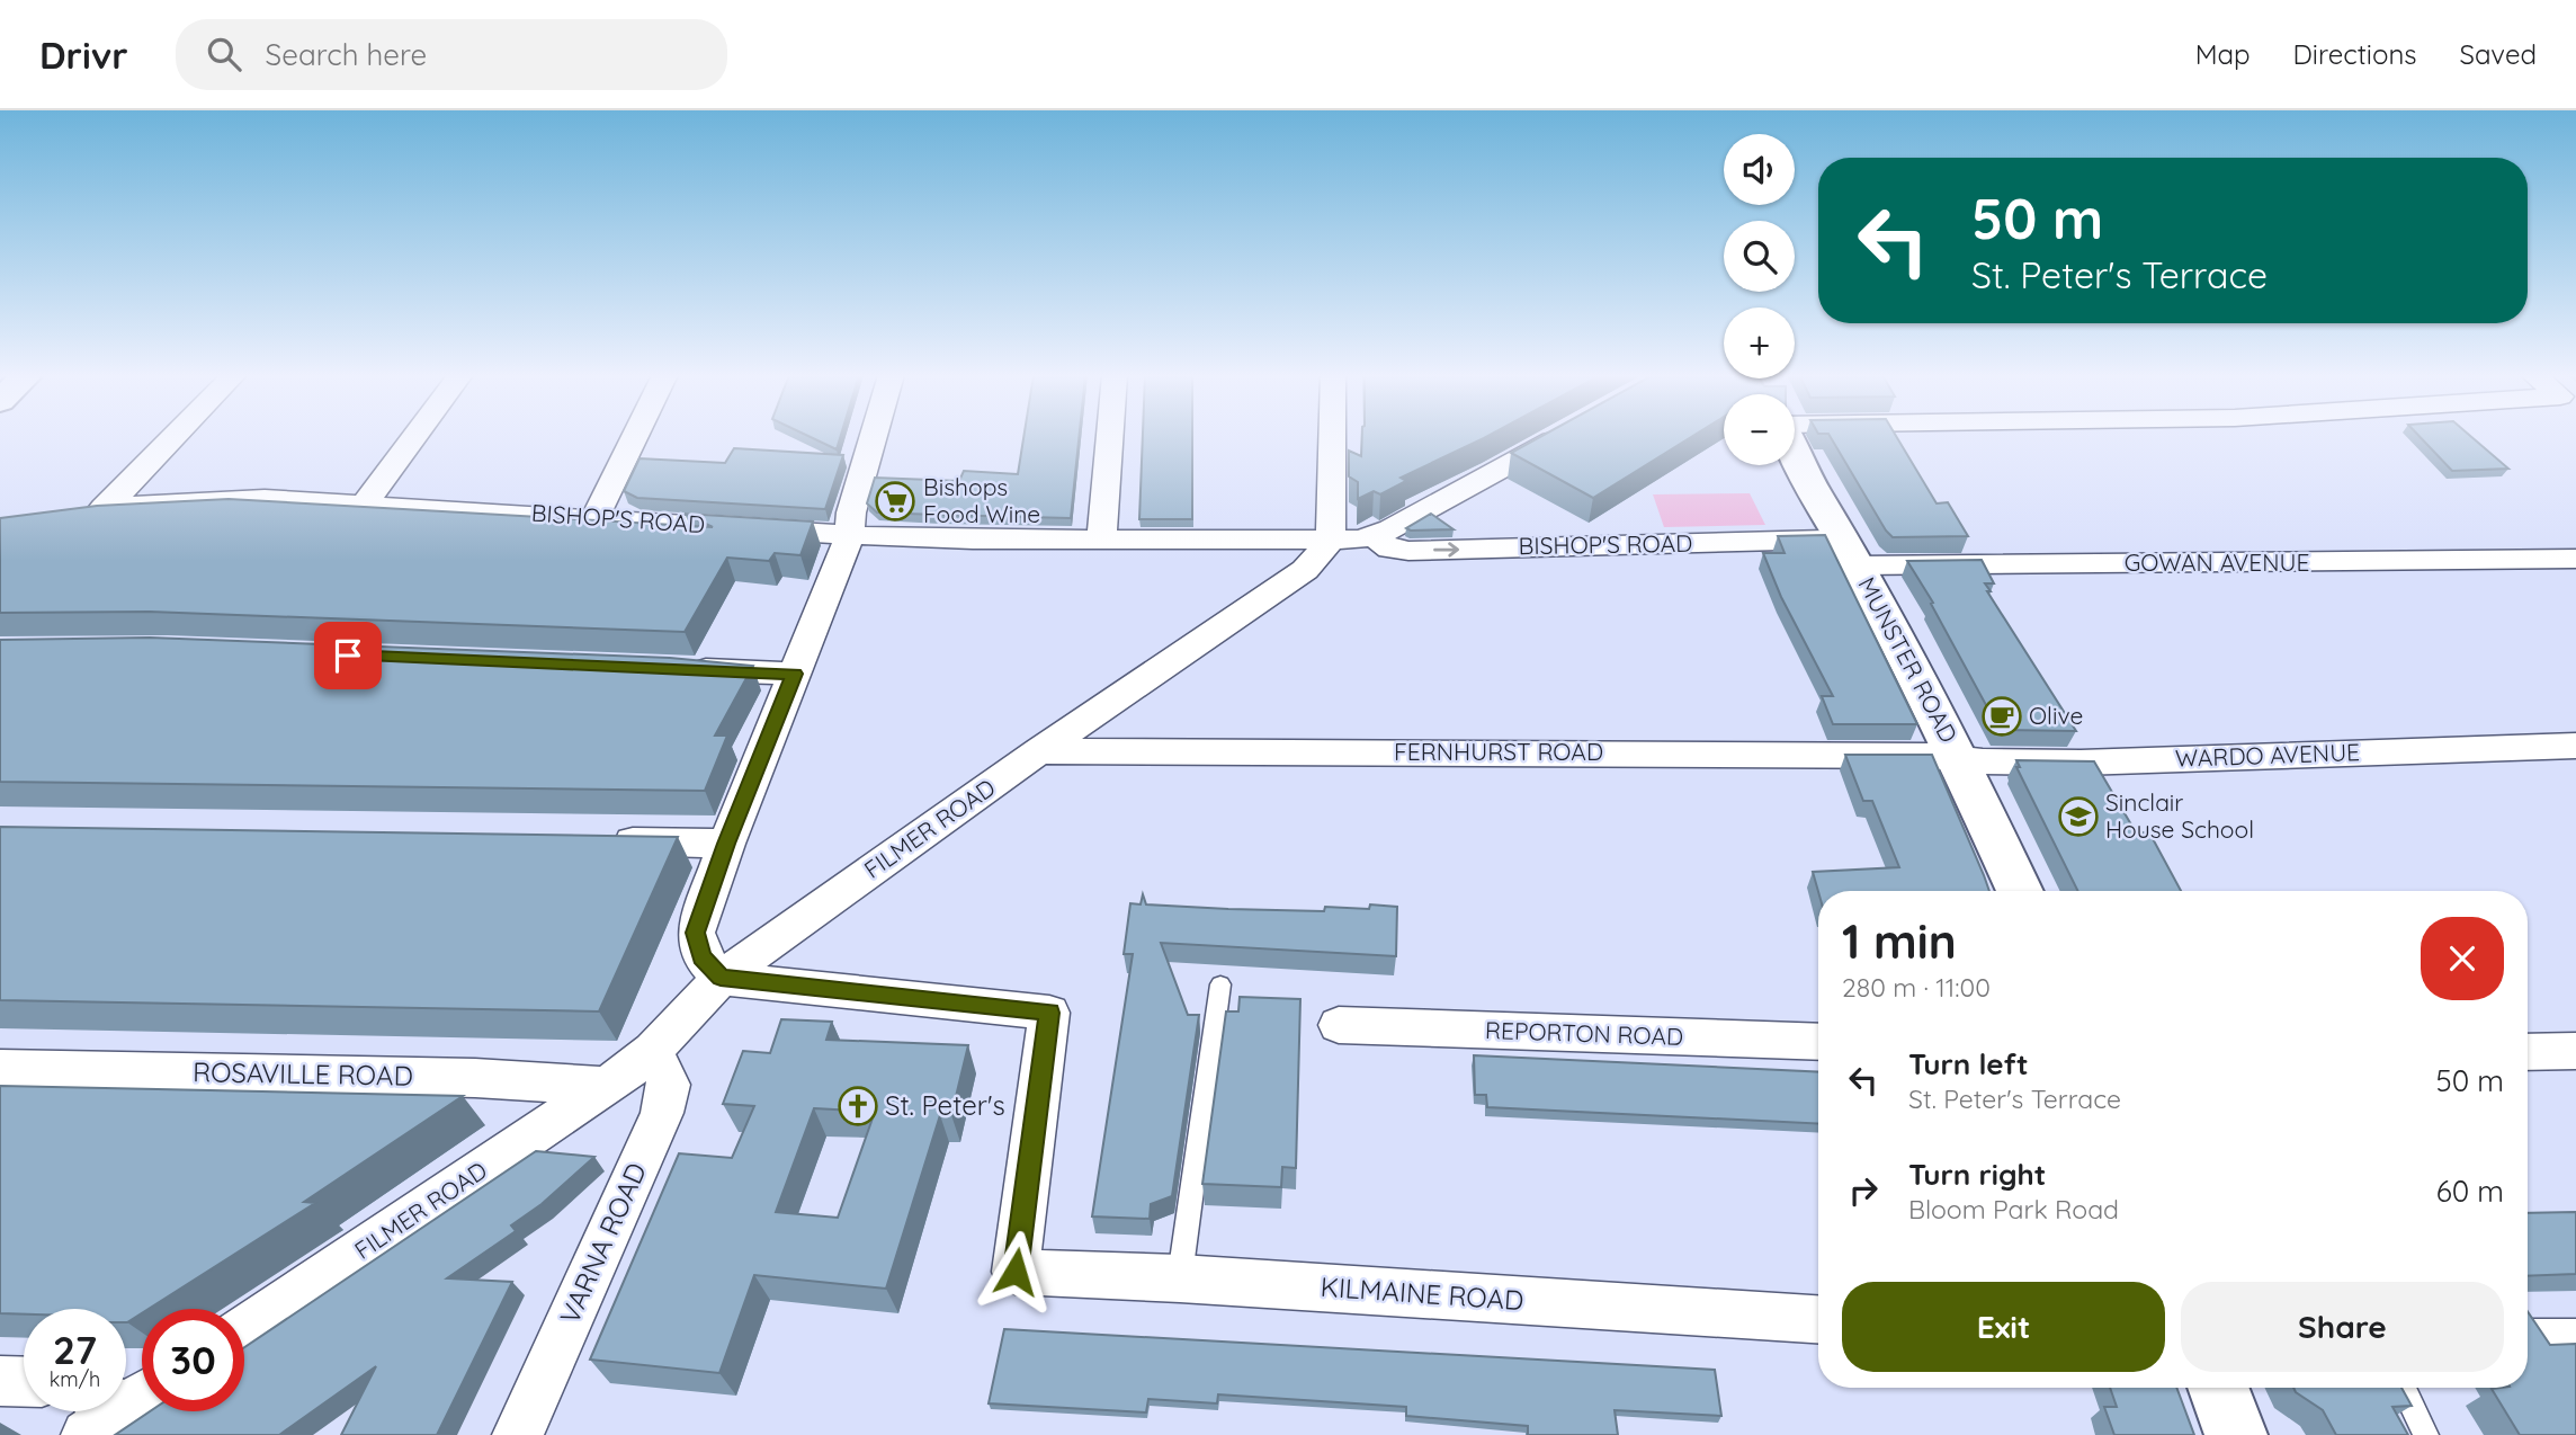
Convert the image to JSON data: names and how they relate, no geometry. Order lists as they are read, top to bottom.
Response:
{
  "streets": {
    "street": [
      "BISHOP'S ROAD",
      "GOWAN AVENUE",
      "MUNSTER ROAD",
      "FERNHURST ROAD",
      "WARDO AVENUE",
      "FILMER ROAD",
      "REPORTON ROAD",
      "ROSAVILLE ROAD",
      "VARNA ROAD",
      "KILMAINE ROAD"
    ]
  },
  "crossings": [
    ["BISHOP'S ROAD", "GOWAN AVENUE"],
    ["BISHOP'S ROAD", "MUNSTER ROAD"],
    ["BISHOP'S ROAD", "FILMER ROAD"],
    ["GOWAN AVENUE", "MUNSTER ROAD"],
    ["MUNSTER ROAD", "FERNHURST ROAD"],
    ["MUNSTER ROAD", "WARDO AVENUE"],
    ["FERNHURST ROAD", "WARDO AVENUE"],
    ["FERNHURST ROAD", "FILMER ROAD"],
    ["FILMER ROAD", "ROSAVILLE ROAD"],
    ["FILMER ROAD", "VARNA ROAD"],
    ["FILMER ROAD", "KILMAINE ROAD"]
  ],
  "places": {
    "supermarket": ["Bishops Food Wine"],
    "cafe": ["Olive"],
    "school or university": ["Sinclair House School"],
    "church": ["St. Peter's"]
  },
  "page": {
    "header": "Drivr",
    "search": "Search here",
    "nav": ["Map", "Directions", "Saved"],
    "map_buttons": ["+", "−"],
    "turn": ["50 m", "St. Peter's Terrace"],
    "heading": ["1 min", "280 m · 11:00"],
    "list": [
      {
        "name": "Turn left",
        "note": "St. Peter's Terrace",
        "value": "50 m"
      },
      {
        "name": "Turn right",
        "note": "Bloom Park Road",
        "value": "60 m"
      }
    ],
    "buttons": ["Exit", "Share"],
    "speed": "27 km/h",
    "limit": "30"
  }
}
